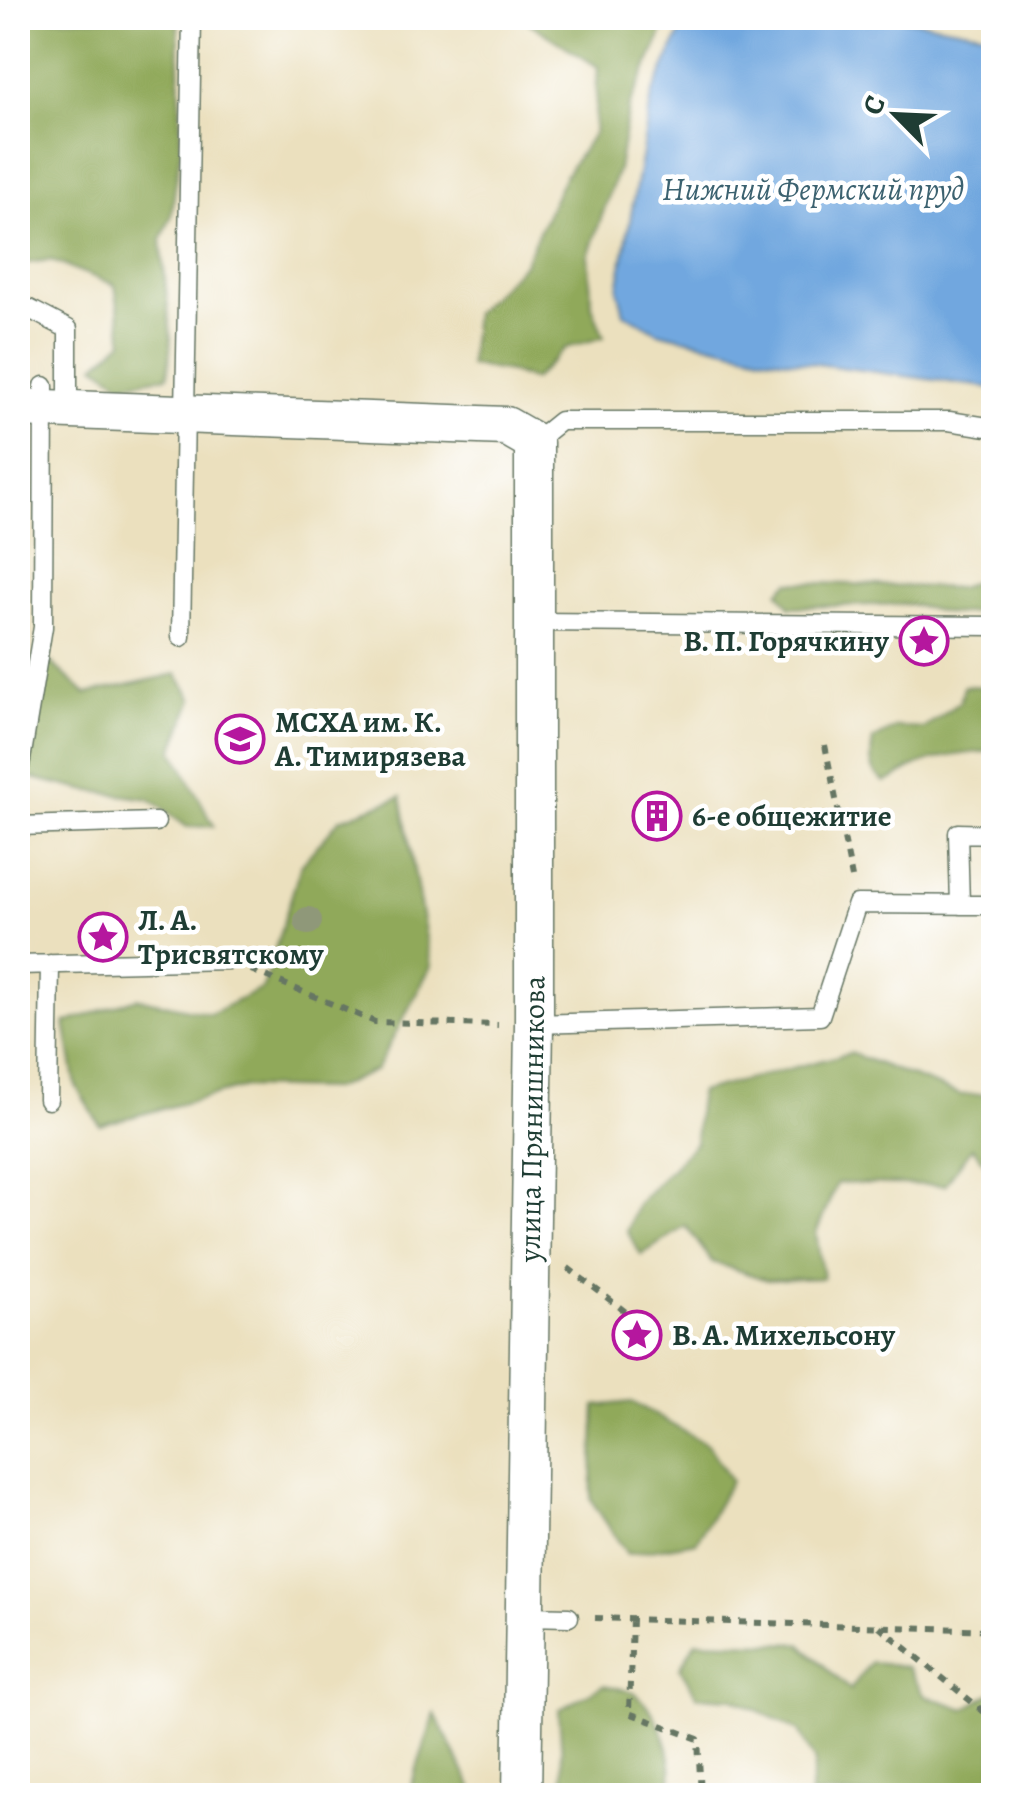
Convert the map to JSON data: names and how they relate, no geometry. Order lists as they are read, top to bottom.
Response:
{
  "streets": {
    "street": ["улица Прянишникова"]
  },
  "water": ["Нижний Фермский пруд"],
  "places": {
    "place": ["В. П. Горячкину", "Л. А. Трисвятскому", "В. А. Михельсону"],
    "school or university": ["МСХА им. К. А. Тимирязева"],
    "building": ["6-е общежитие"]
  },
  "north": "top left"
}
